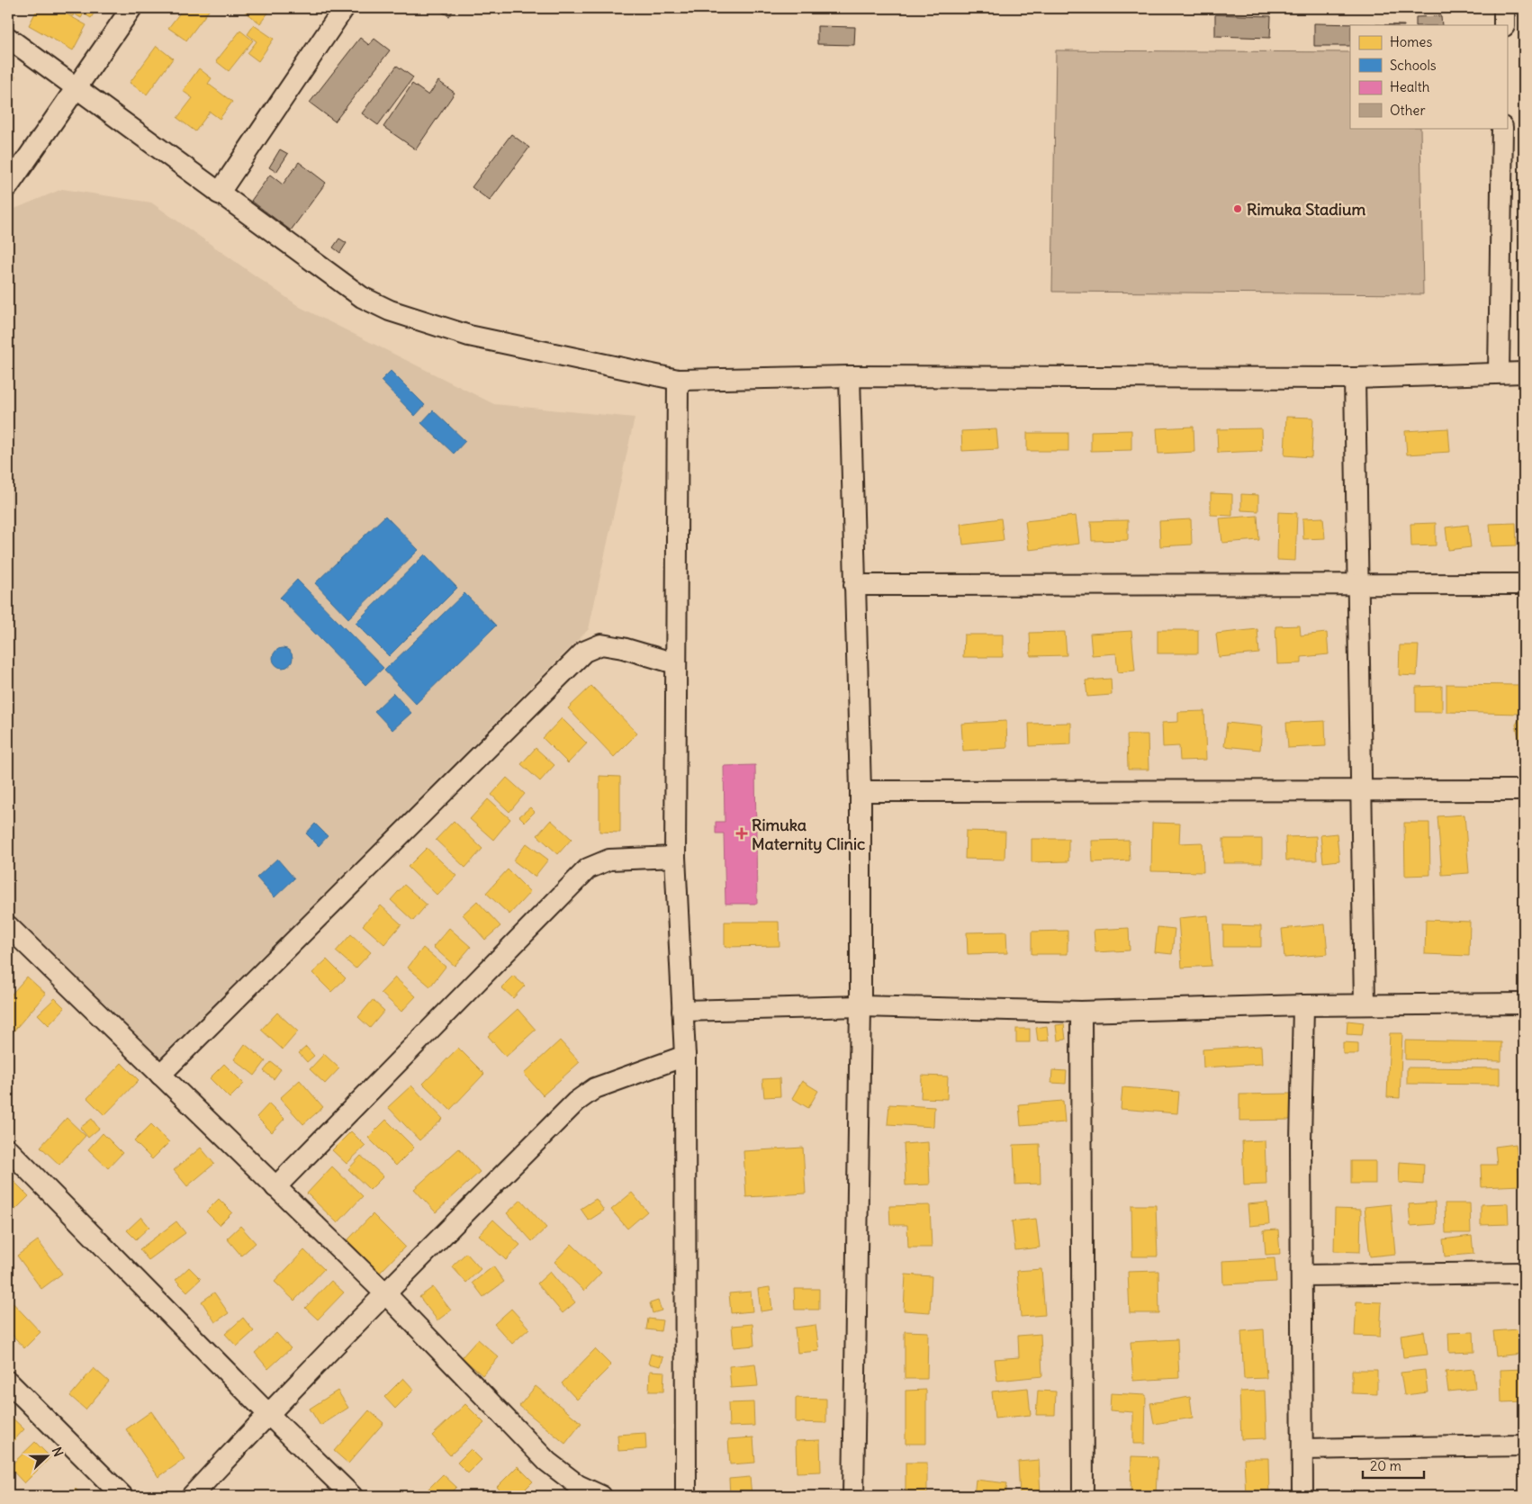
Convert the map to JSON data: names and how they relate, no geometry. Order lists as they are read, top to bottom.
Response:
{
  "places": {
    "other": ["Rimuka Stadium"],
    "health": ["Rimuka Maternity Clinic"]
  },
  "legend": [
    "Homes",
    "Schools",
    "Health",
    "Other"
  ],
  "scale_bar": "20 m",
  "north": "right"
}
